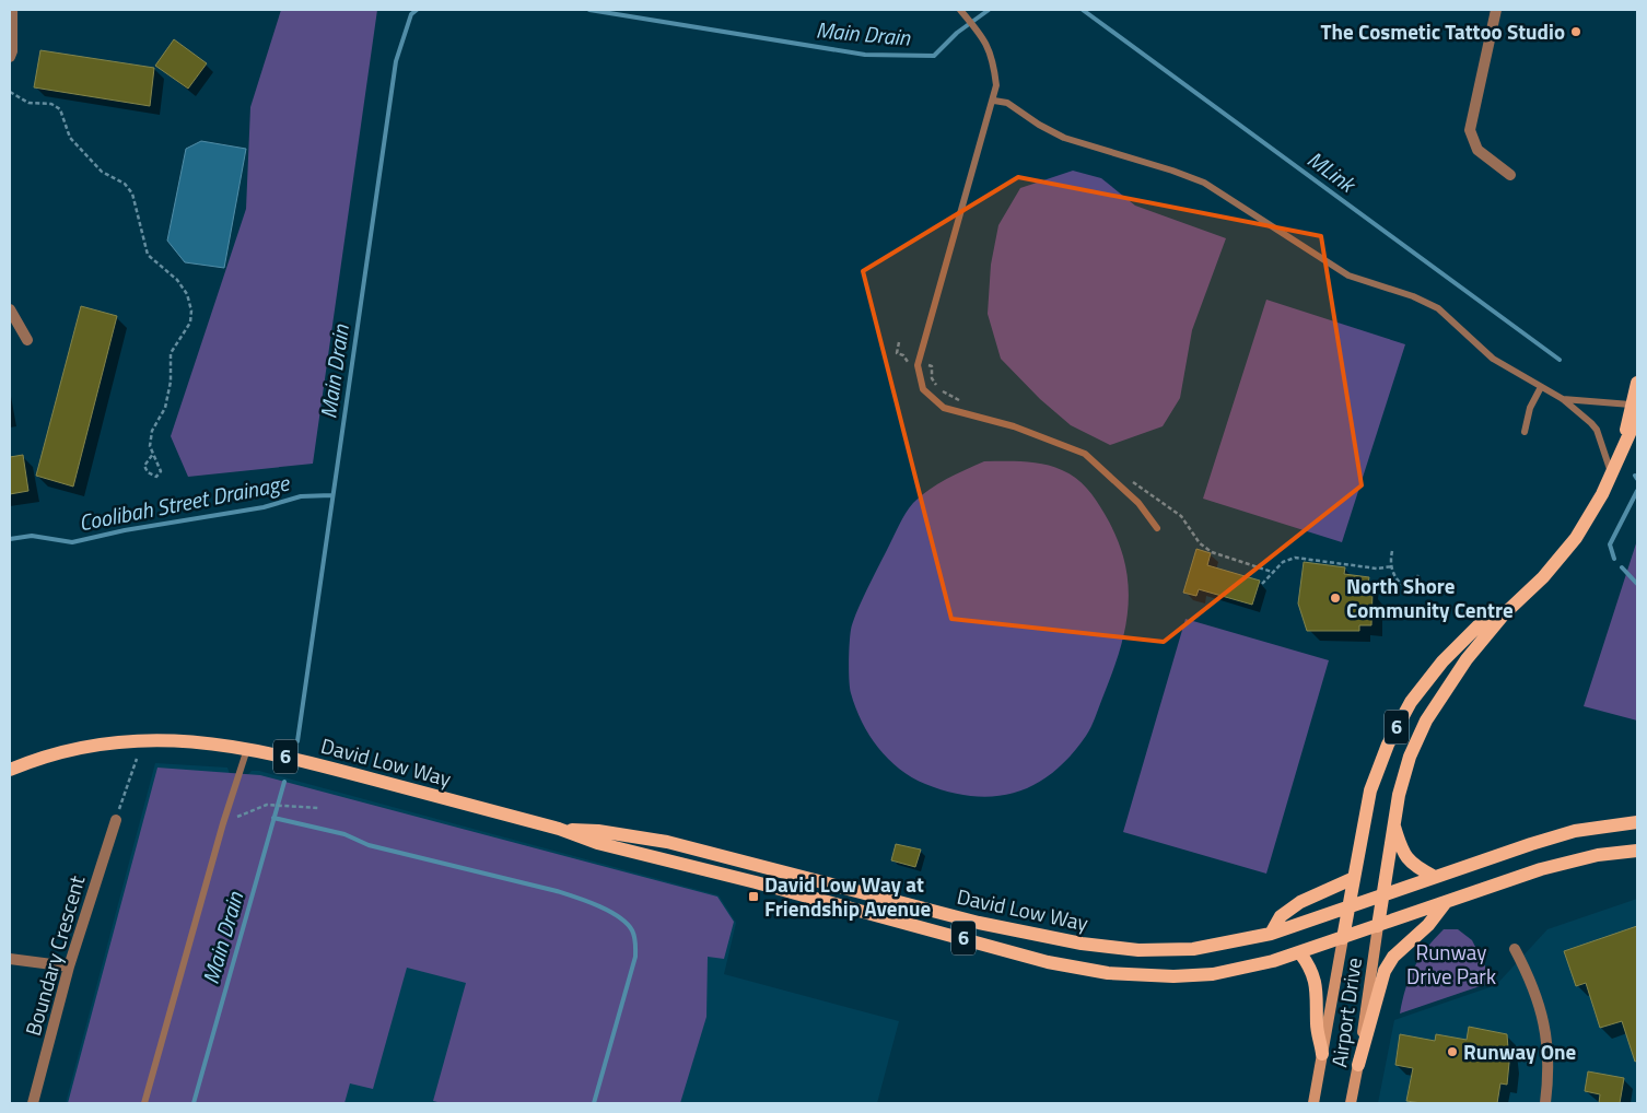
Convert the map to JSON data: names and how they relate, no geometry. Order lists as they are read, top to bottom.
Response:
{
  "streets": {
    "main road": ["6", "David Low Way"],
    "street": ["Boundary Crescent", "Airport Drive"]
  },
  "crossings": [
    ["6", "David Low Way"],
    ["6", "Airport Drive"],
    ["David Low Way", "Airport Drive"]
  ],
  "water": ["Main Drain", "MLink", "Coolibah Street Drainage"],
  "parks": ["Runway Drive Park"],
  "places": {
    "other": ["The Cosmetic Tattoo Studio", "North Shore Community Centre", "Runway One"],
    "transit": ["David Low Way at Friendship Avenue"]
  }
}
